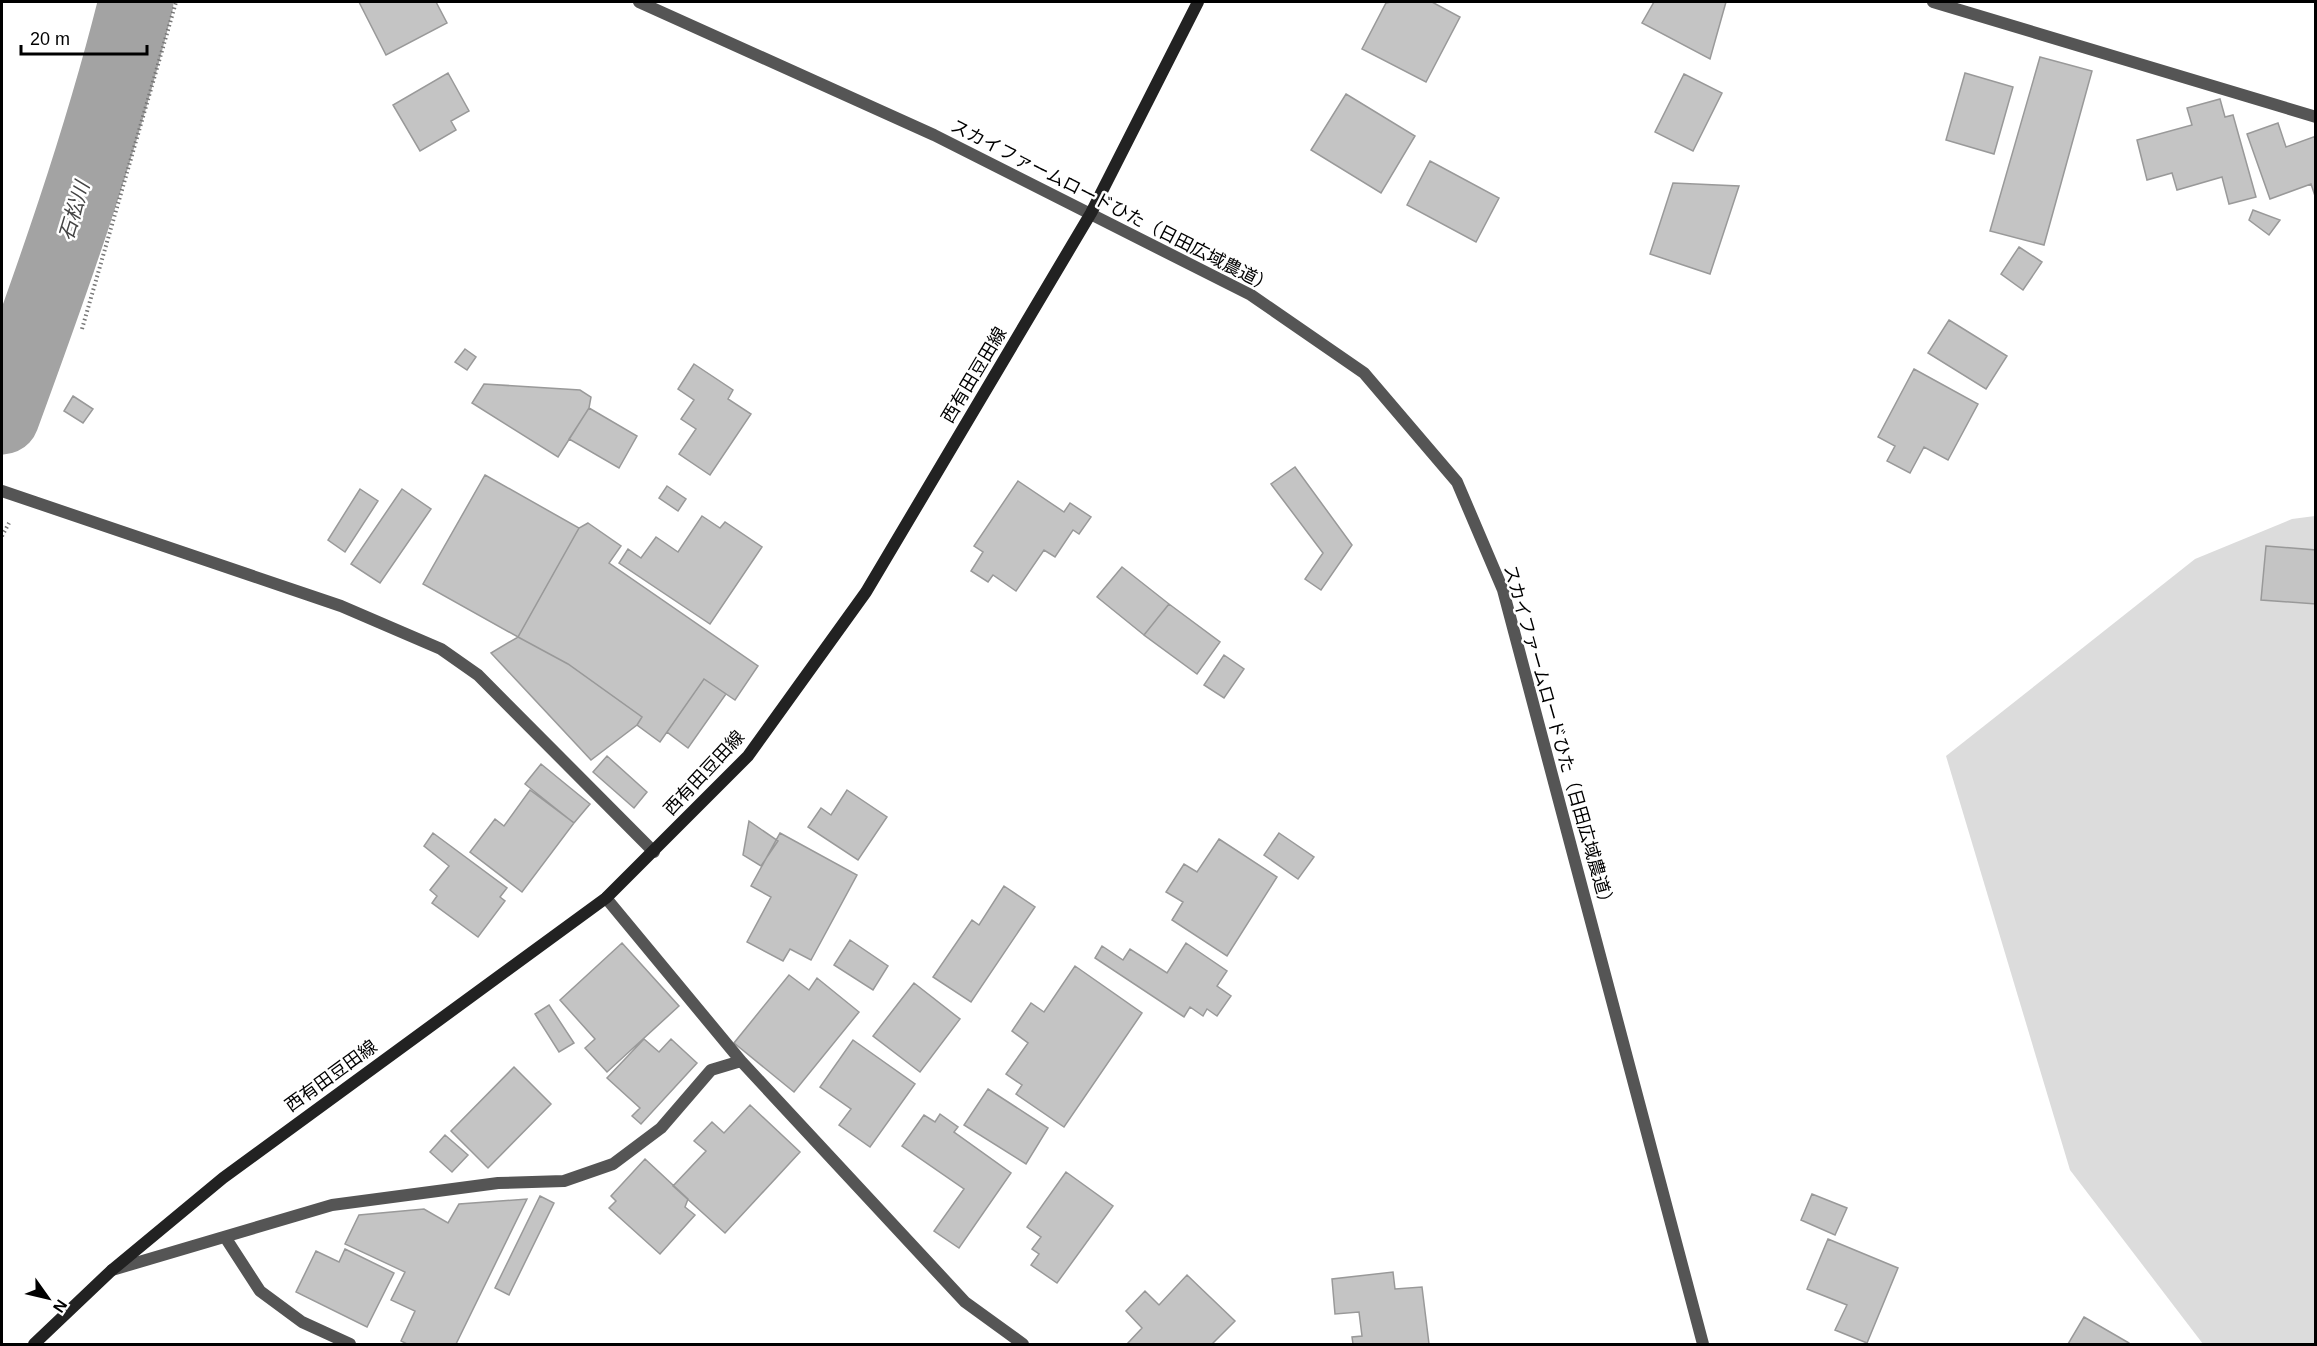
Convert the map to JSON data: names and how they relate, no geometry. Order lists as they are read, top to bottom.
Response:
{
  "streets": {
    "main road": ["西有田豆田線"],
    "street": ["スカイファームロードひた（日田広域農道）"]
  },
  "crossings": [
    ["スカイファームロードひた（日田広域農道）", "西有田豆田線"]
  ],
  "water": ["石松川"],
  "scale_bar": "20 m",
  "north": "bottom right"
}
